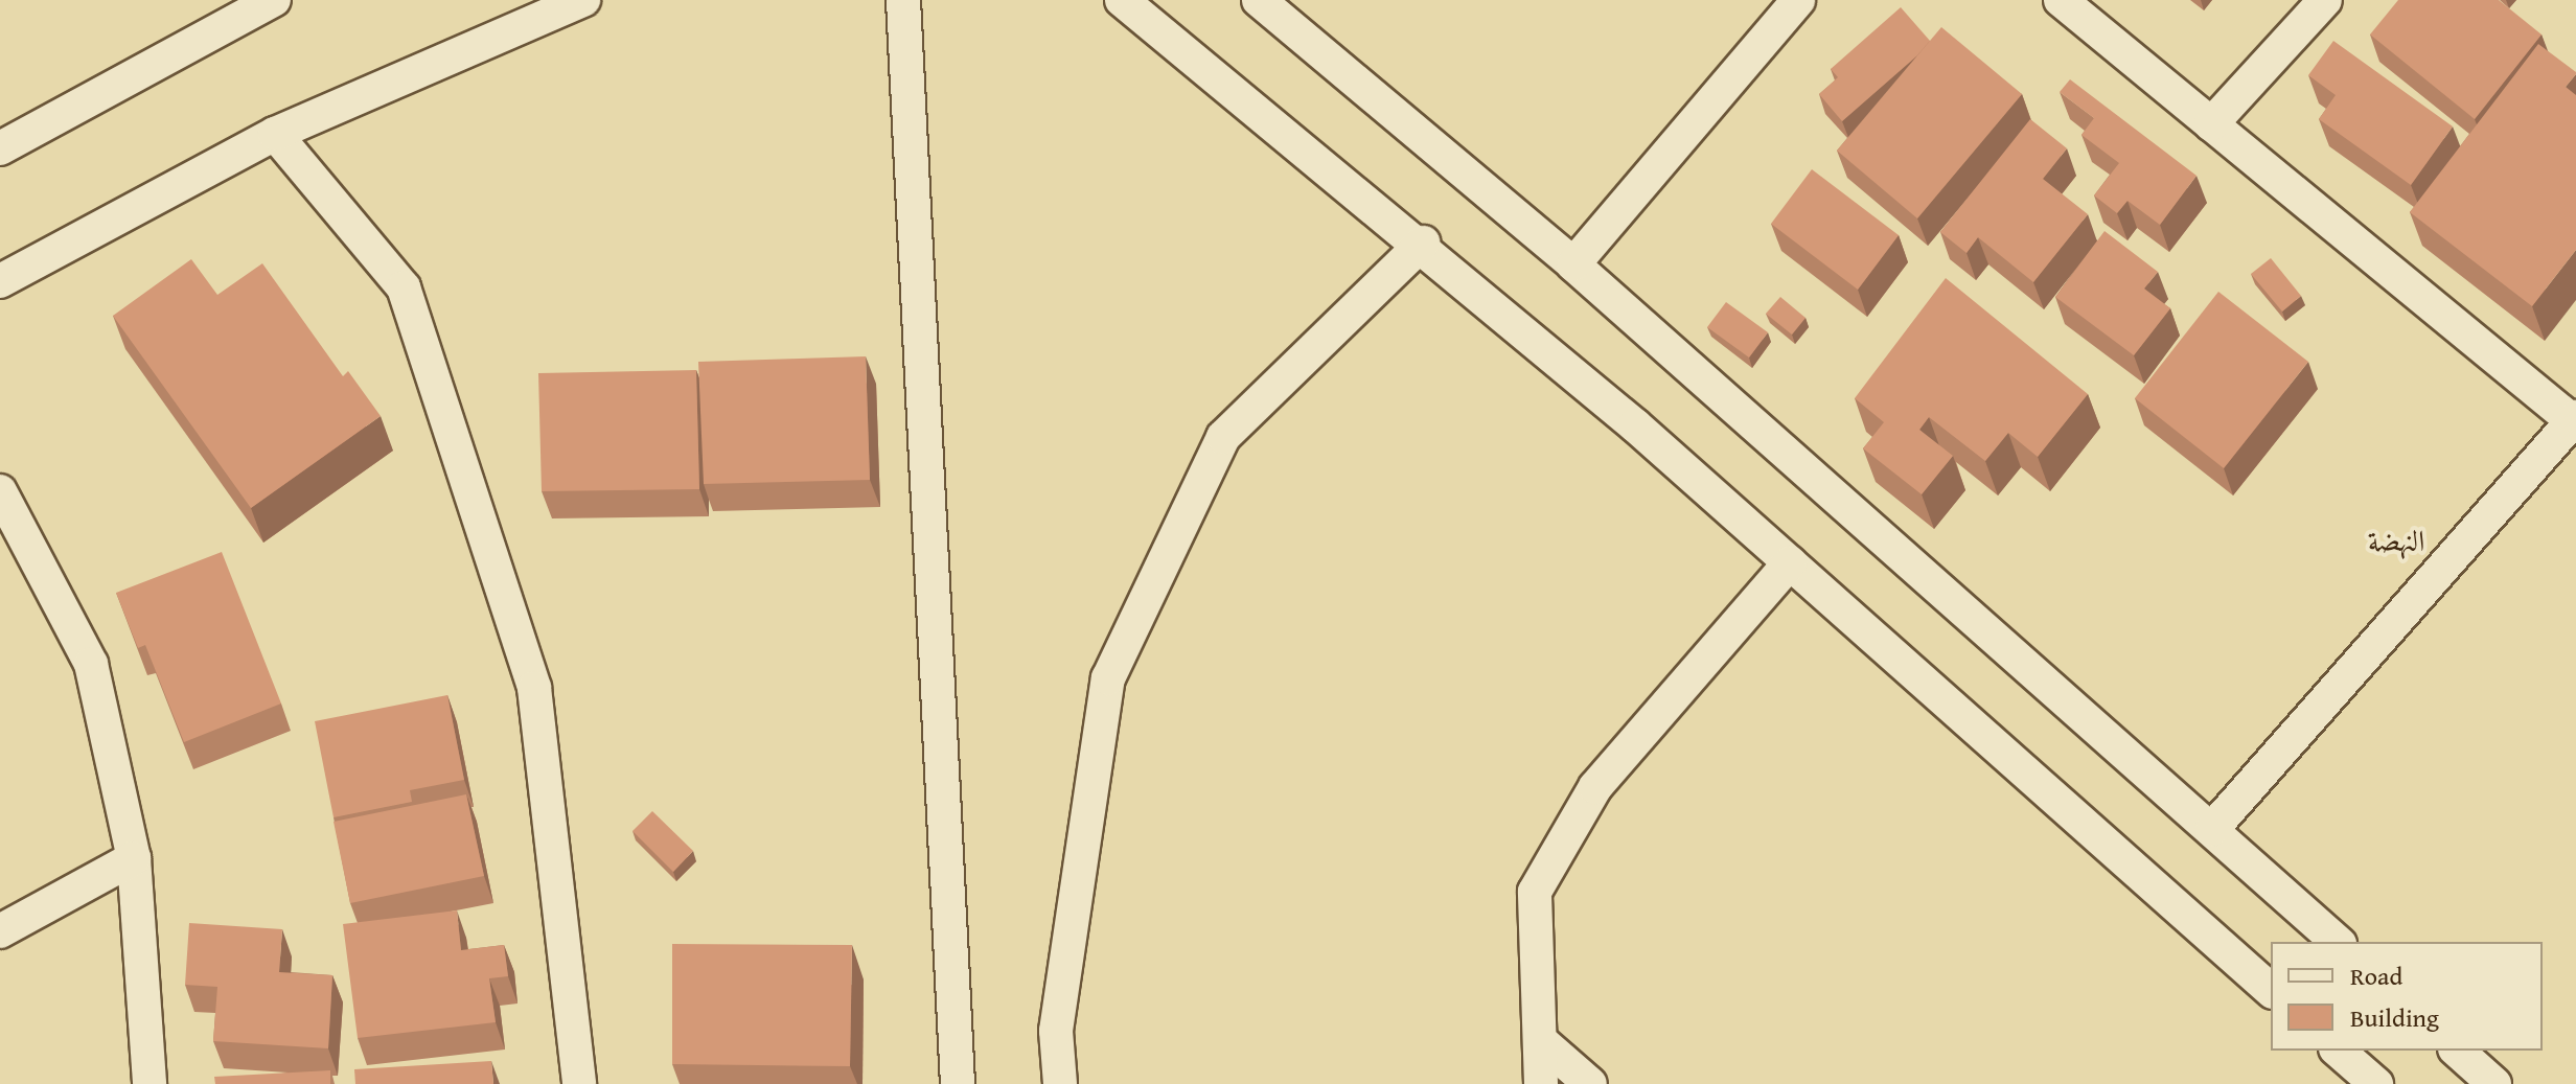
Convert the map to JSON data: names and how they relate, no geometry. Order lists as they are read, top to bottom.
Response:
{
  "districts": ["النهضة"],
  "legend": ["Road", "Building"]
}
